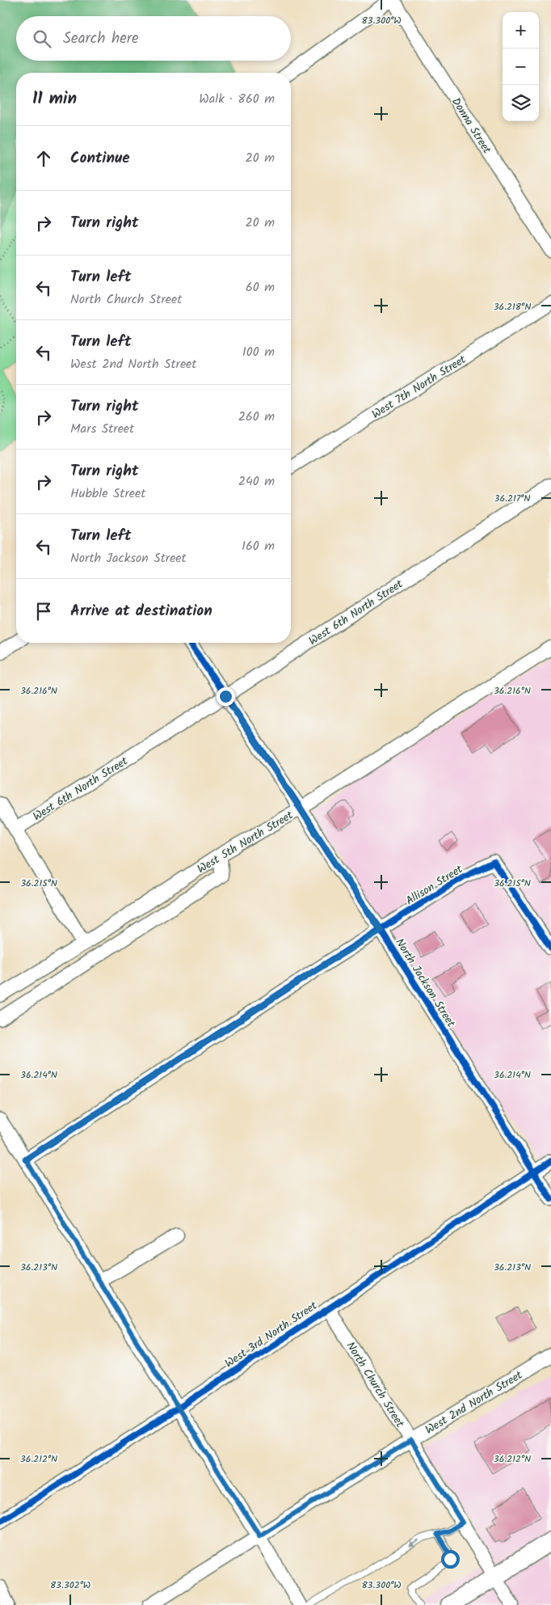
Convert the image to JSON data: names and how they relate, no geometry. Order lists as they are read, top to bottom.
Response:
{
  "streets": {
    "street": [
      "Donna Street",
      "West 7th North Street",
      "West 6th North Street",
      "West 5th North Street",
      "Allison Street",
      "North Jackson Street",
      "West 3rd North Street",
      "North Church Street",
      "West 2nd North Street"
    ]
  },
  "crossings": [
    ["West 6th North Street", "North Jackson Street"],
    ["West 5th North Street", "North Jackson Street"],
    ["Allison Street", "North Jackson Street"],
    ["North Jackson Street", "West 3rd North Street"],
    ["West 3rd North Street", "North Church Street"],
    ["North Church Street", "West 2nd North Street"]
  ],
  "page": {
    "map_buttons": ["+", "−"],
    "search": "Search here",
    "heading": ["11 min", "Walk · 860 m"],
    "list": [
      ["Continue", "20 m"],
      ["Turn right", "20 m"],
      ["Turn left", "North Church Street", "60 m"],
      ["Turn left", "West 2nd North Street", "100 m"],
      ["Turn right", "Mars Street", "260 m"],
      ["Turn right", "Hubble Street", "240 m"],
      ["Turn left", "North Jackson Street", "160 m"],
      "Arrive at destination"
    ]
  },
  "coordinates": [
    "83.300°W",
    "36.218°N",
    "36.217°N",
    "36.216°N",
    "36.215°N",
    "36.214°N",
    "36.213°N",
    "36.212°N",
    "83.302°W"
  ]
}
